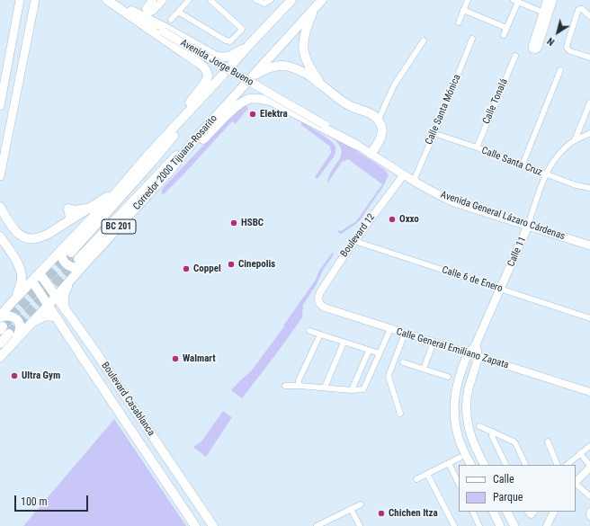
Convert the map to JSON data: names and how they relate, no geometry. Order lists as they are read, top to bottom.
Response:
{
  "streets": {
    "main road": [
      "Avenida Jorge Bueno",
      "Corredor 2000 Tijuana-Rosarito",
      "Avenida General Lázaro Cárdenas",
      "BC 201",
      "Calle 11",
      "Boulevard Casablanca"
    ],
    "street": [
      "Calle Tonalá",
      "Calle Santa Mónica",
      "Calle Santa Cruz",
      "Boulevard 12",
      "Calle 6 de Enero",
      "Calle General Emiliano Zapata"
    ]
  },
  "crossings": [
    ["Avenida Jorge Bueno", "Avenida General Lázaro Cárdenas"],
    ["Calle Tonalá", "Calle Santa Cruz"],
    ["Calle Santa Mónica", "Calle Santa Cruz"],
    ["Calle Santa Mónica", "Avenida General Lázaro Cárdenas"],
    ["Calle Santa Cruz", "Calle 11"],
    ["Corredor 2000 Tijuana-Rosarito", "Boulevard Casablanca"],
    ["Avenida General Lázaro Cárdenas", "Boulevard 12"],
    ["Avenida General Lázaro Cárdenas", "Calle 11"],
    ["Boulevard 12", "Calle 6 de Enero"],
    ["Boulevard 12", "Calle General Emiliano Zapata"],
    ["Calle 11", "Calle 6 de Enero"],
    ["Calle 11", "Calle General Emiliano Zapata"]
  ],
  "places": [
    "Elektra",
    "Oxxo",
    "HSBC",
    "Cinepolis",
    "Coppel",
    "Walmart",
    "Ultra Gym",
    "Chichen Itza"
  ],
  "legend": ["Calle", "Parque"],
  "scale_bar": "100 m",
  "north": "bottom left"
}
